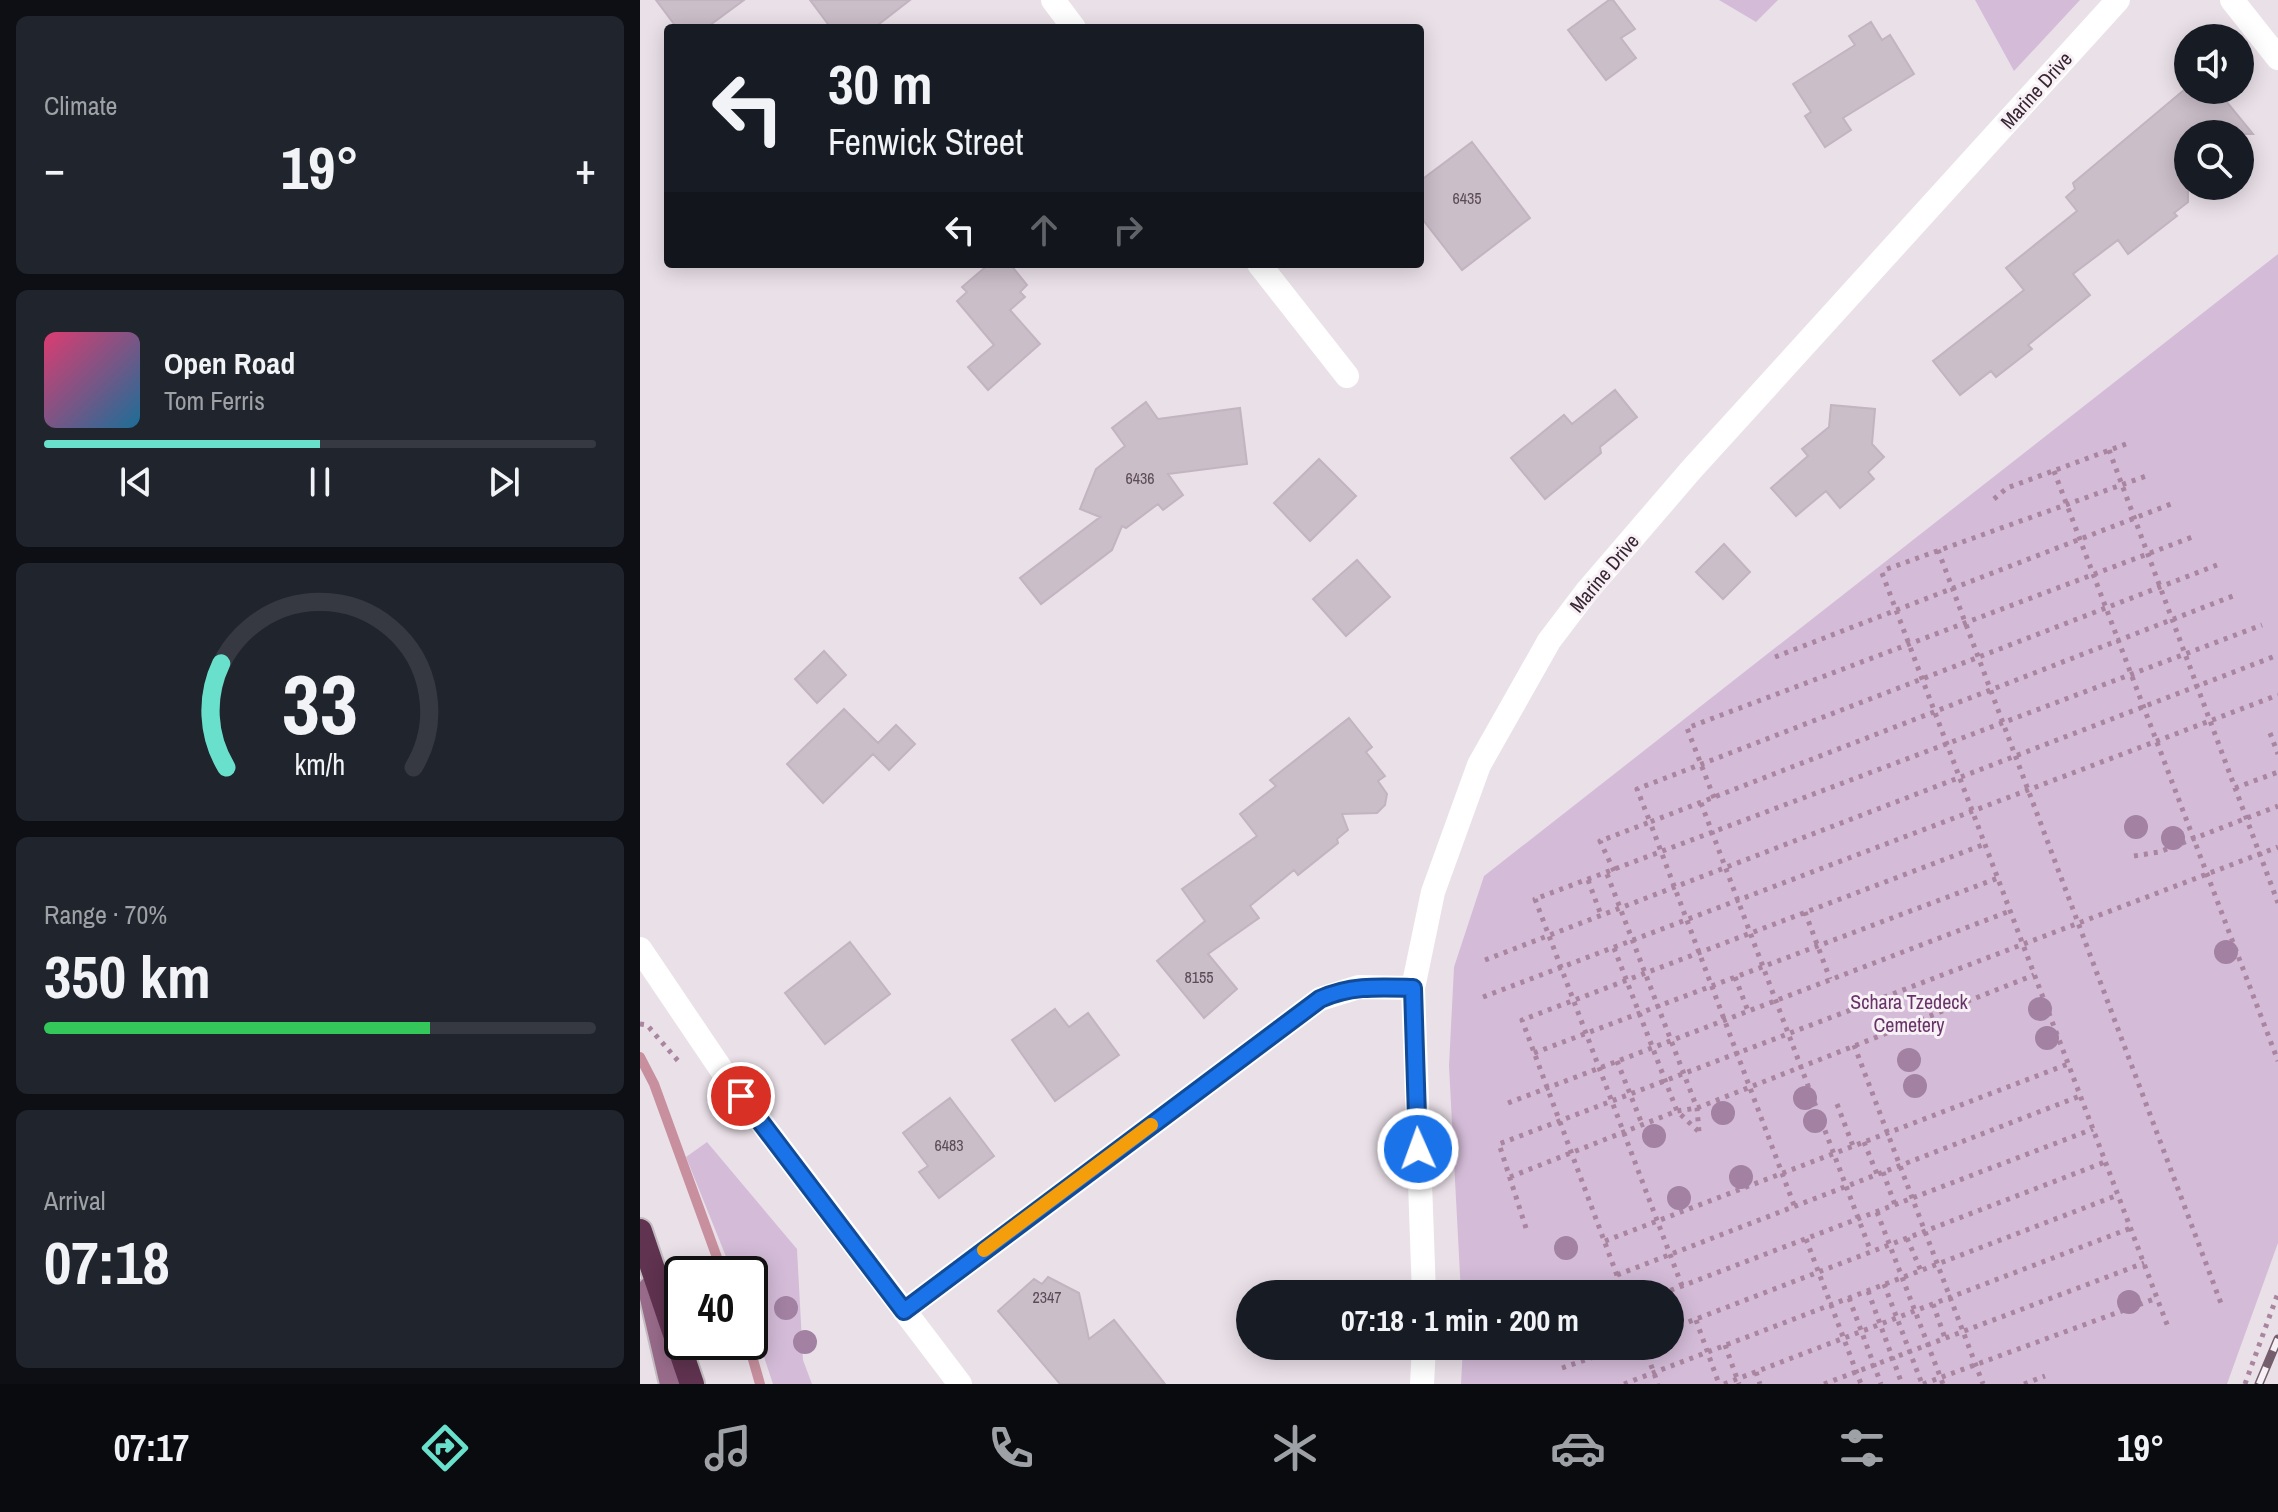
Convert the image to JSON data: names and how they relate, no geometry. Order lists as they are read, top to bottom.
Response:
{
  "streets": {
    "street": ["Marine Drive"]
  },
  "parks": ["Schara Tzedeck Cemetery"],
  "house_numbers": [
    "6435",
    "6436",
    "8155",
    "6483",
    "2347"
  ],
  "page": {
    "tile": [
      "Climate",
      ["Range · 70%", "350 km"],
      ["Arrival", "07:18"]
    ],
    "turn": ["30 m", "Fenwick Street"],
    "heat": ["−", "19°", "+"],
    "song": ["Open Road", "Tom Ferris"],
    "limit": "40",
    "trip": "07:18 · 1 min · 200 m",
    "tabs": ["07:17", "19°"],
    "gauge": ["33", "km/h"]
  }
}
